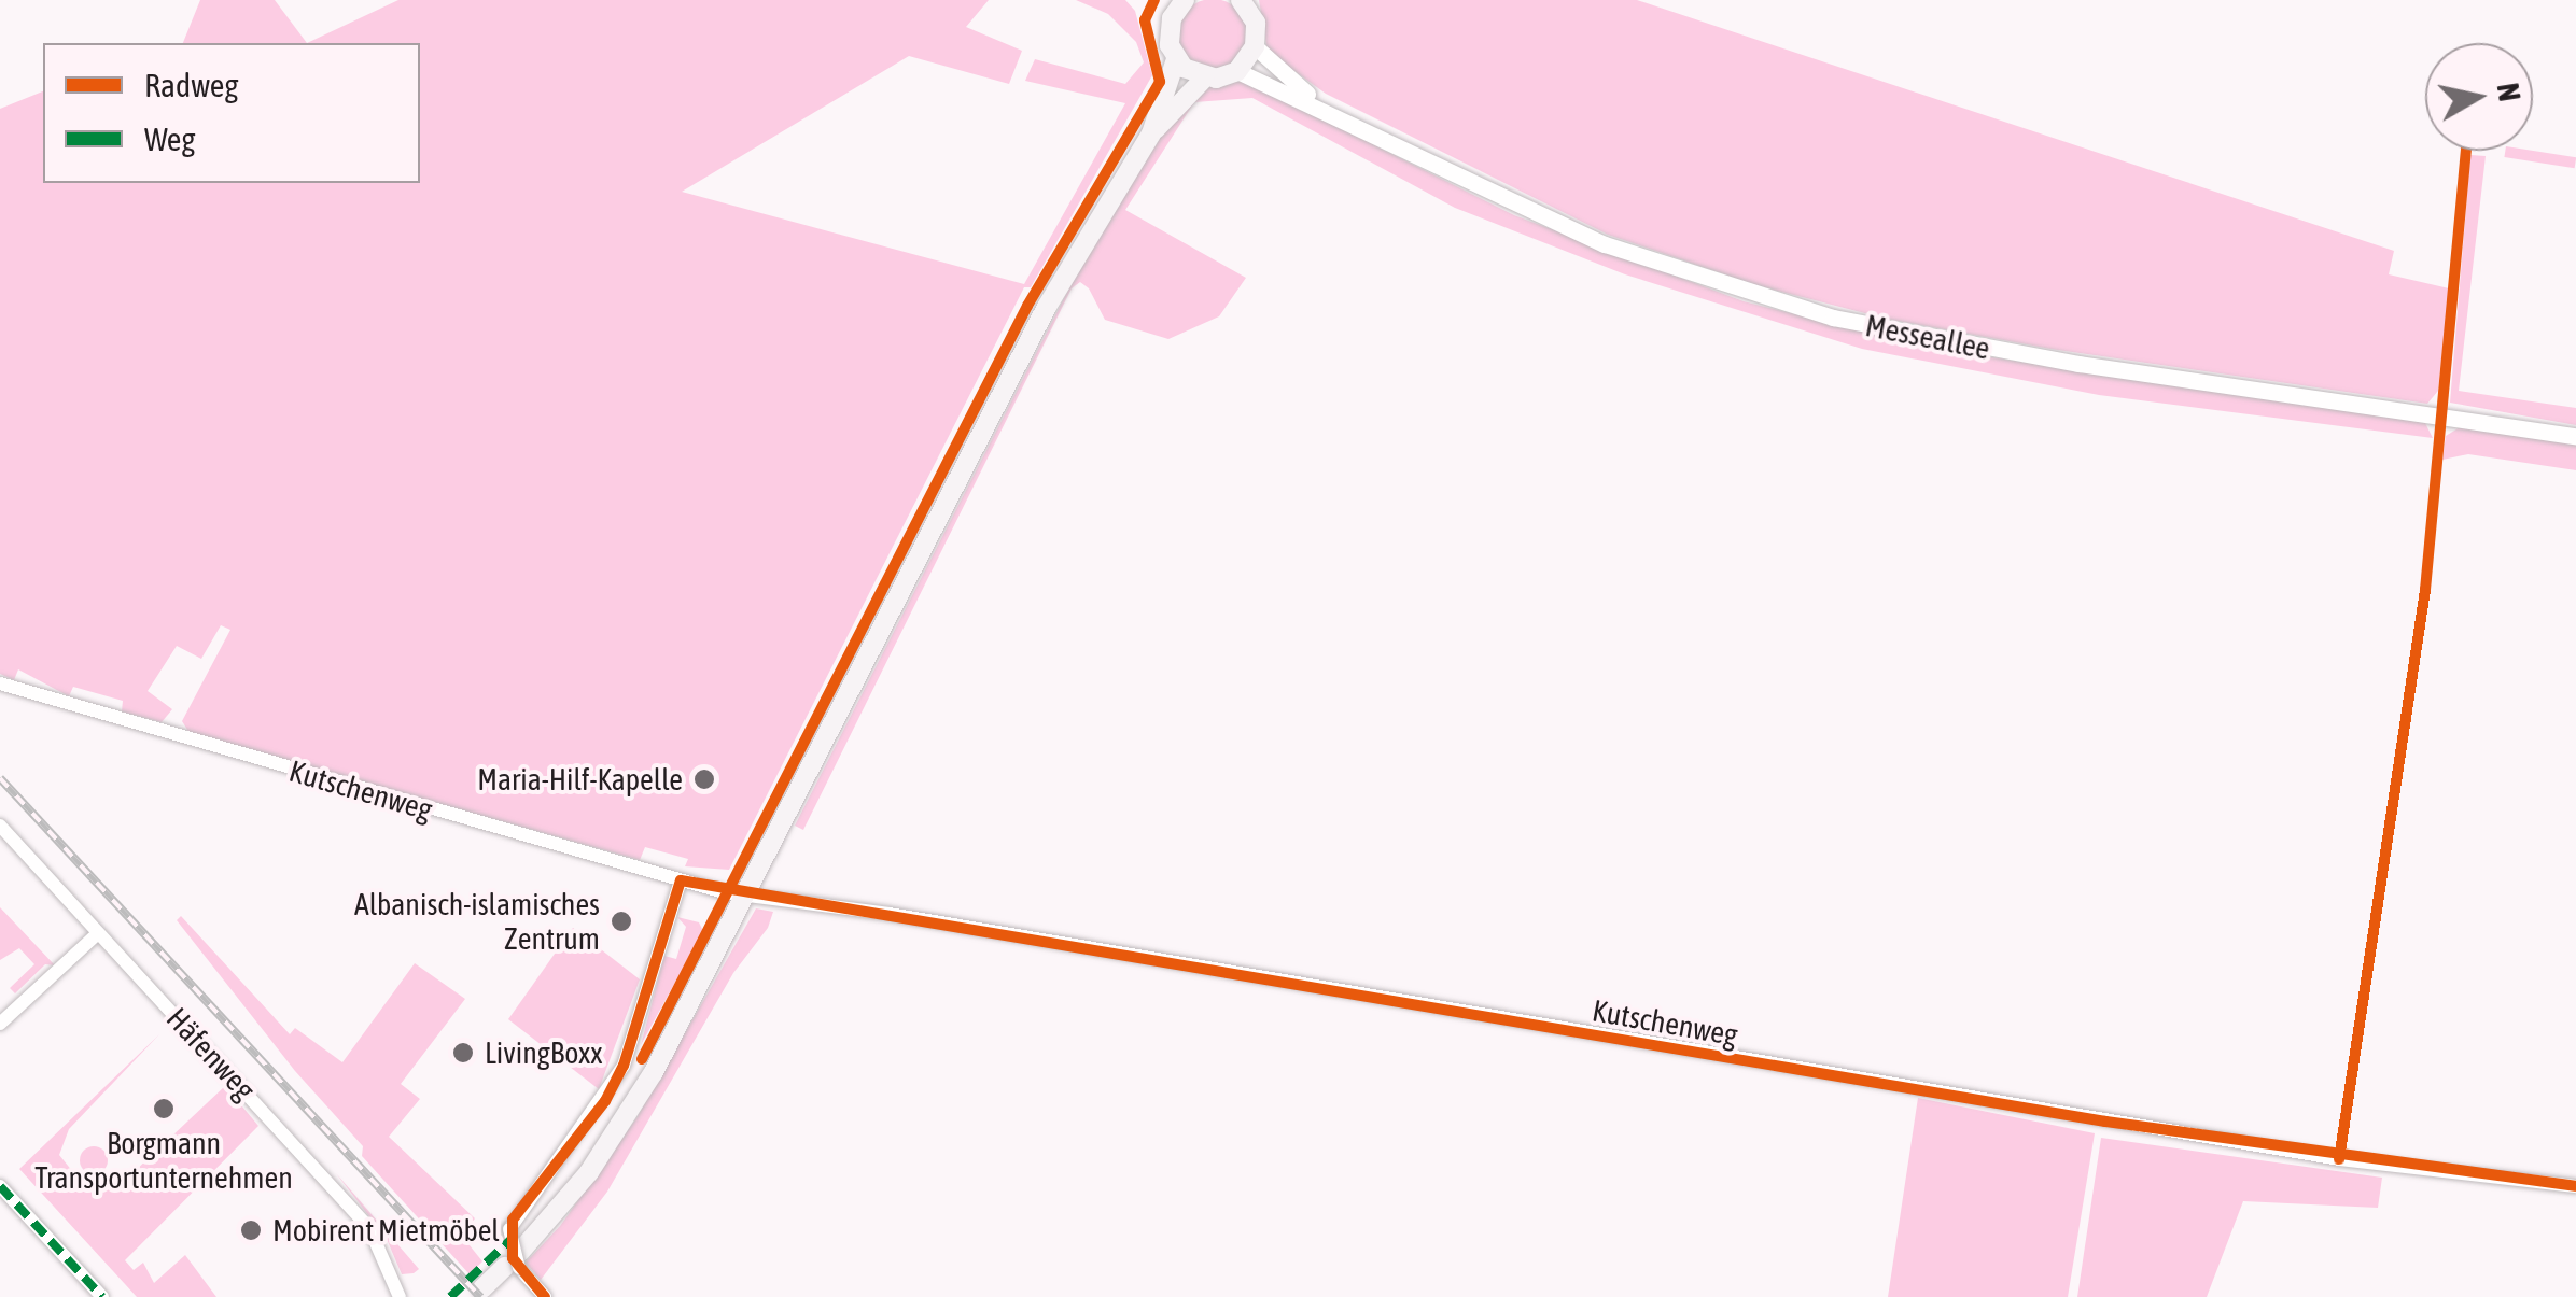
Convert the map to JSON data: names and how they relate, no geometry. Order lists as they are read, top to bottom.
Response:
{
  "streets": {
    "street": ["Messeallee", "Kutschenweg", "Häfenweg"]
  },
  "places": [
    "Maria-Hilf-Kapelle",
    "Albanisch-islamisches Zentrum",
    "LivingBoxx",
    "Borgmann Transportunternehmen",
    "Mobirent Mietmöbel"
  ],
  "legend": ["Radweg", "Weg"],
  "north": "right"
}
